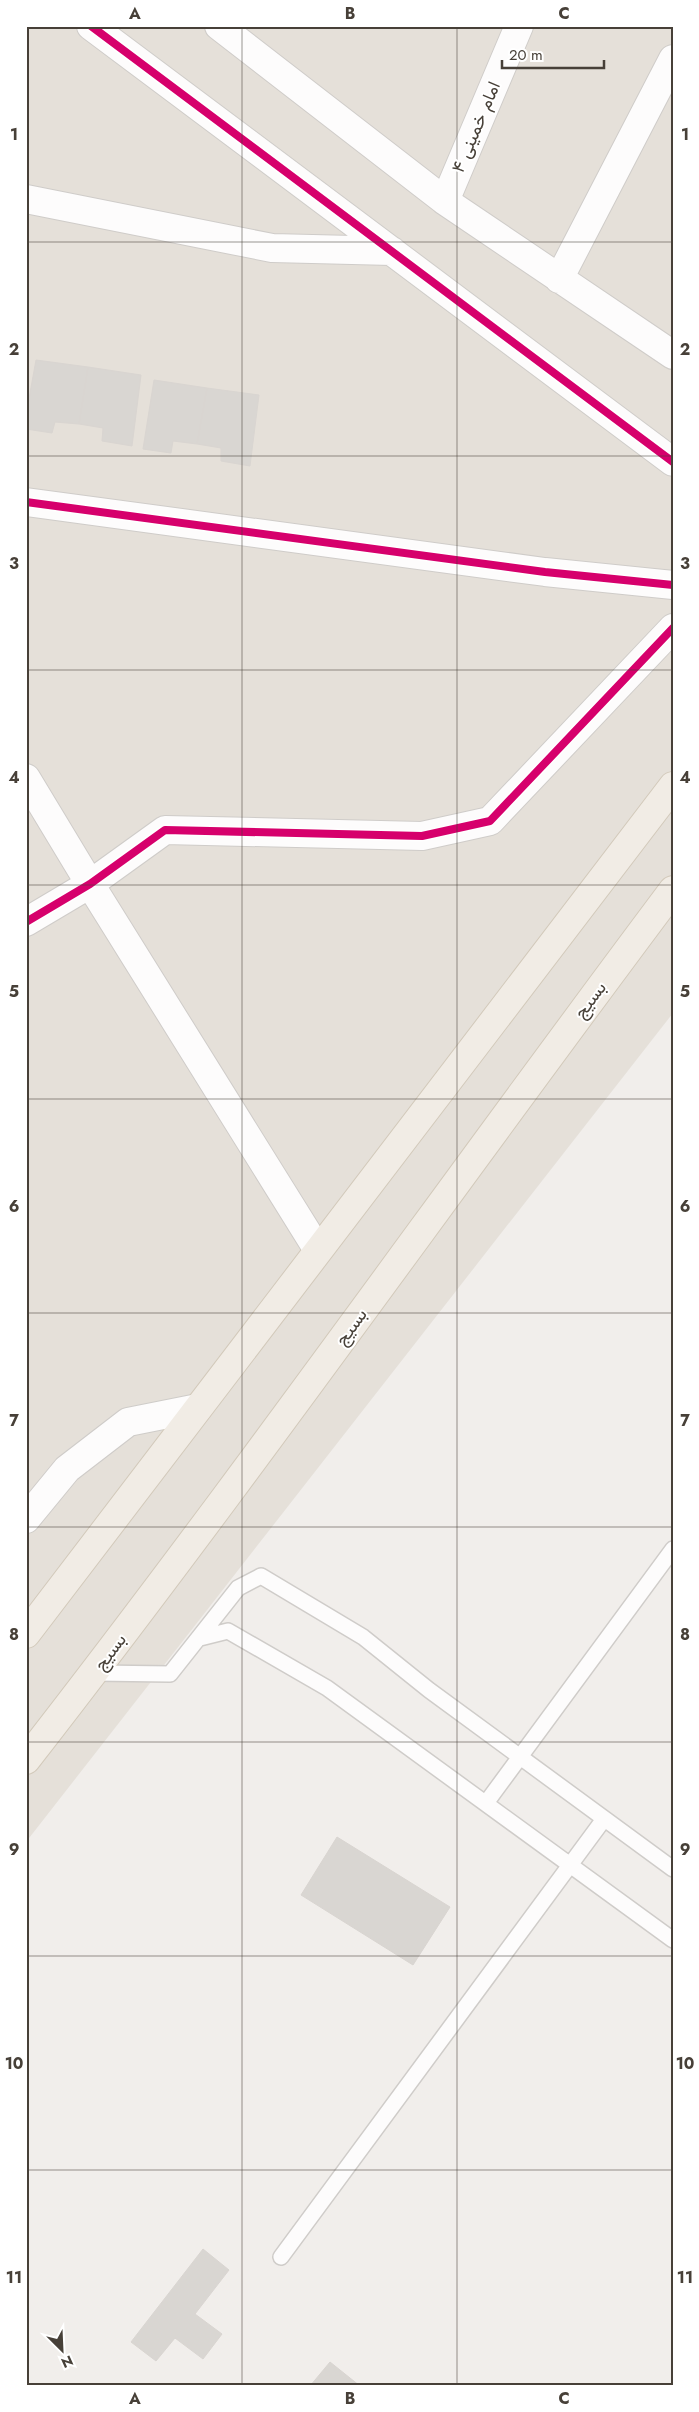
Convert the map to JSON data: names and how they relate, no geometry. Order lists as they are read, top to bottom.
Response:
{
  "streets": {
    "main road": ["بسیج"],
    "street": ["امام خمینی ۴"]
  },
  "scale_bar": "20 m",
  "north": "bottom right",
  "grid": {
    "columns": ["A", "B", "C"],
    "rows": [
      "1",
      "2",
      "3",
      "4",
      "5",
      "6",
      "7",
      "8",
      "9",
      "10",
      "11"
    ]
  }
}
